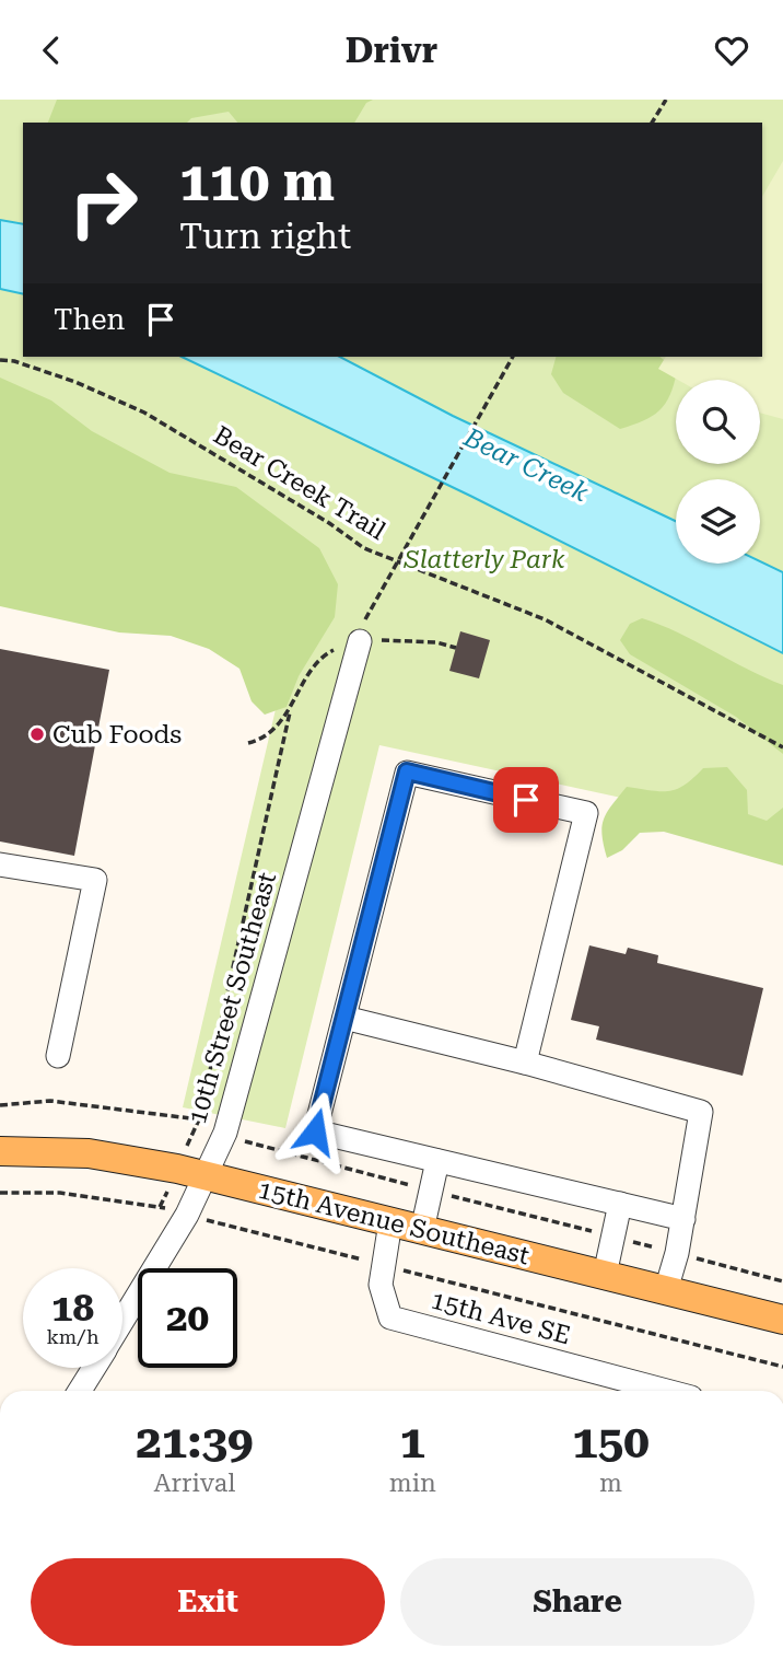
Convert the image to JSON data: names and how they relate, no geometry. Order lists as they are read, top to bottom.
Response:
{
  "streets": {
    "main road": ["15th Avenue Southeast"],
    "street": ["10th Street Southeast", "15th Ave SE"],
    "path": ["Bear Creek Trail"]
  },
  "crossings": [
    ["10th Street Southeast", "15th Avenue Southeast"],
    ["15th Avenue Southeast", "15th Ave SE"]
  ],
  "water": ["Bear Creek"],
  "parks": ["Slatterly Park"],
  "places": ["Cub Foods"],
  "page": {
    "header": "Drivr",
    "turn": ["110 m", "Turn right"],
    "then": "Then",
    "speed": "18 km/h",
    "limit": "20",
    "eta": [
      "21:39",
      "Arrival",
      "1",
      "min",
      "150",
      "m"
    ],
    "buttons": ["Exit", "Share"]
  }
}
